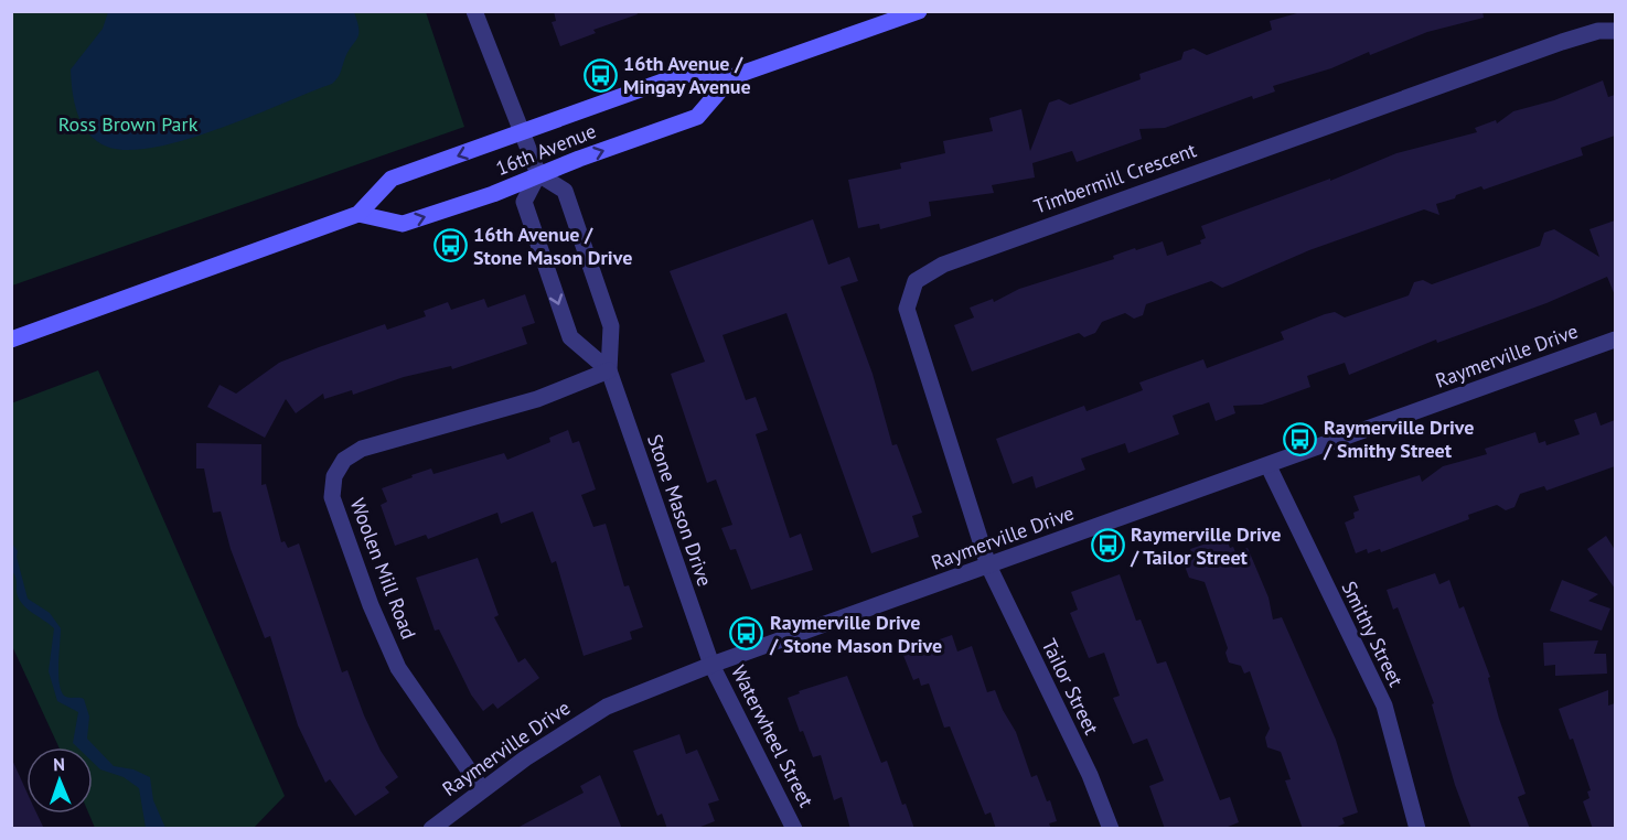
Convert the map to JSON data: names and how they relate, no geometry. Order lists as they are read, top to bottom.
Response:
{
  "streets": {
    "main road": ["16th Avenue"],
    "street": [
      "Timbermill Crescent",
      "Raymerville Drive",
      "Stone Mason Drive",
      "Woolen Mill Road",
      "Smithy Street",
      "Tailor Street",
      "Waterwheel Street"
    ]
  },
  "crossings": [
    ["16th Avenue", "Stone Mason Drive"],
    ["Timbermill Crescent", "Raymerville Drive"],
    ["Timbermill Crescent", "Tailor Street"],
    ["Raymerville Drive", "Stone Mason Drive"],
    ["Raymerville Drive", "Woolen Mill Road"],
    ["Raymerville Drive", "Smithy Street"],
    ["Raymerville Drive", "Tailor Street"],
    ["Raymerville Drive", "Waterwheel Street"],
    ["Stone Mason Drive", "Woolen Mill Road"],
    ["Stone Mason Drive", "Waterwheel Street"]
  ],
  "parks": ["Ross Brown Park"],
  "places": {
    "bus stop": [
      "16th Avenue / Mingay Avenue",
      "16th Avenue / Stone Mason Drive",
      "Raymerville Drive / Smithy Street",
      "Raymerville Drive / Tailor Street",
      "Raymerville Drive / Stone Mason Drive"
    ]
  },
  "north": "top"
}
